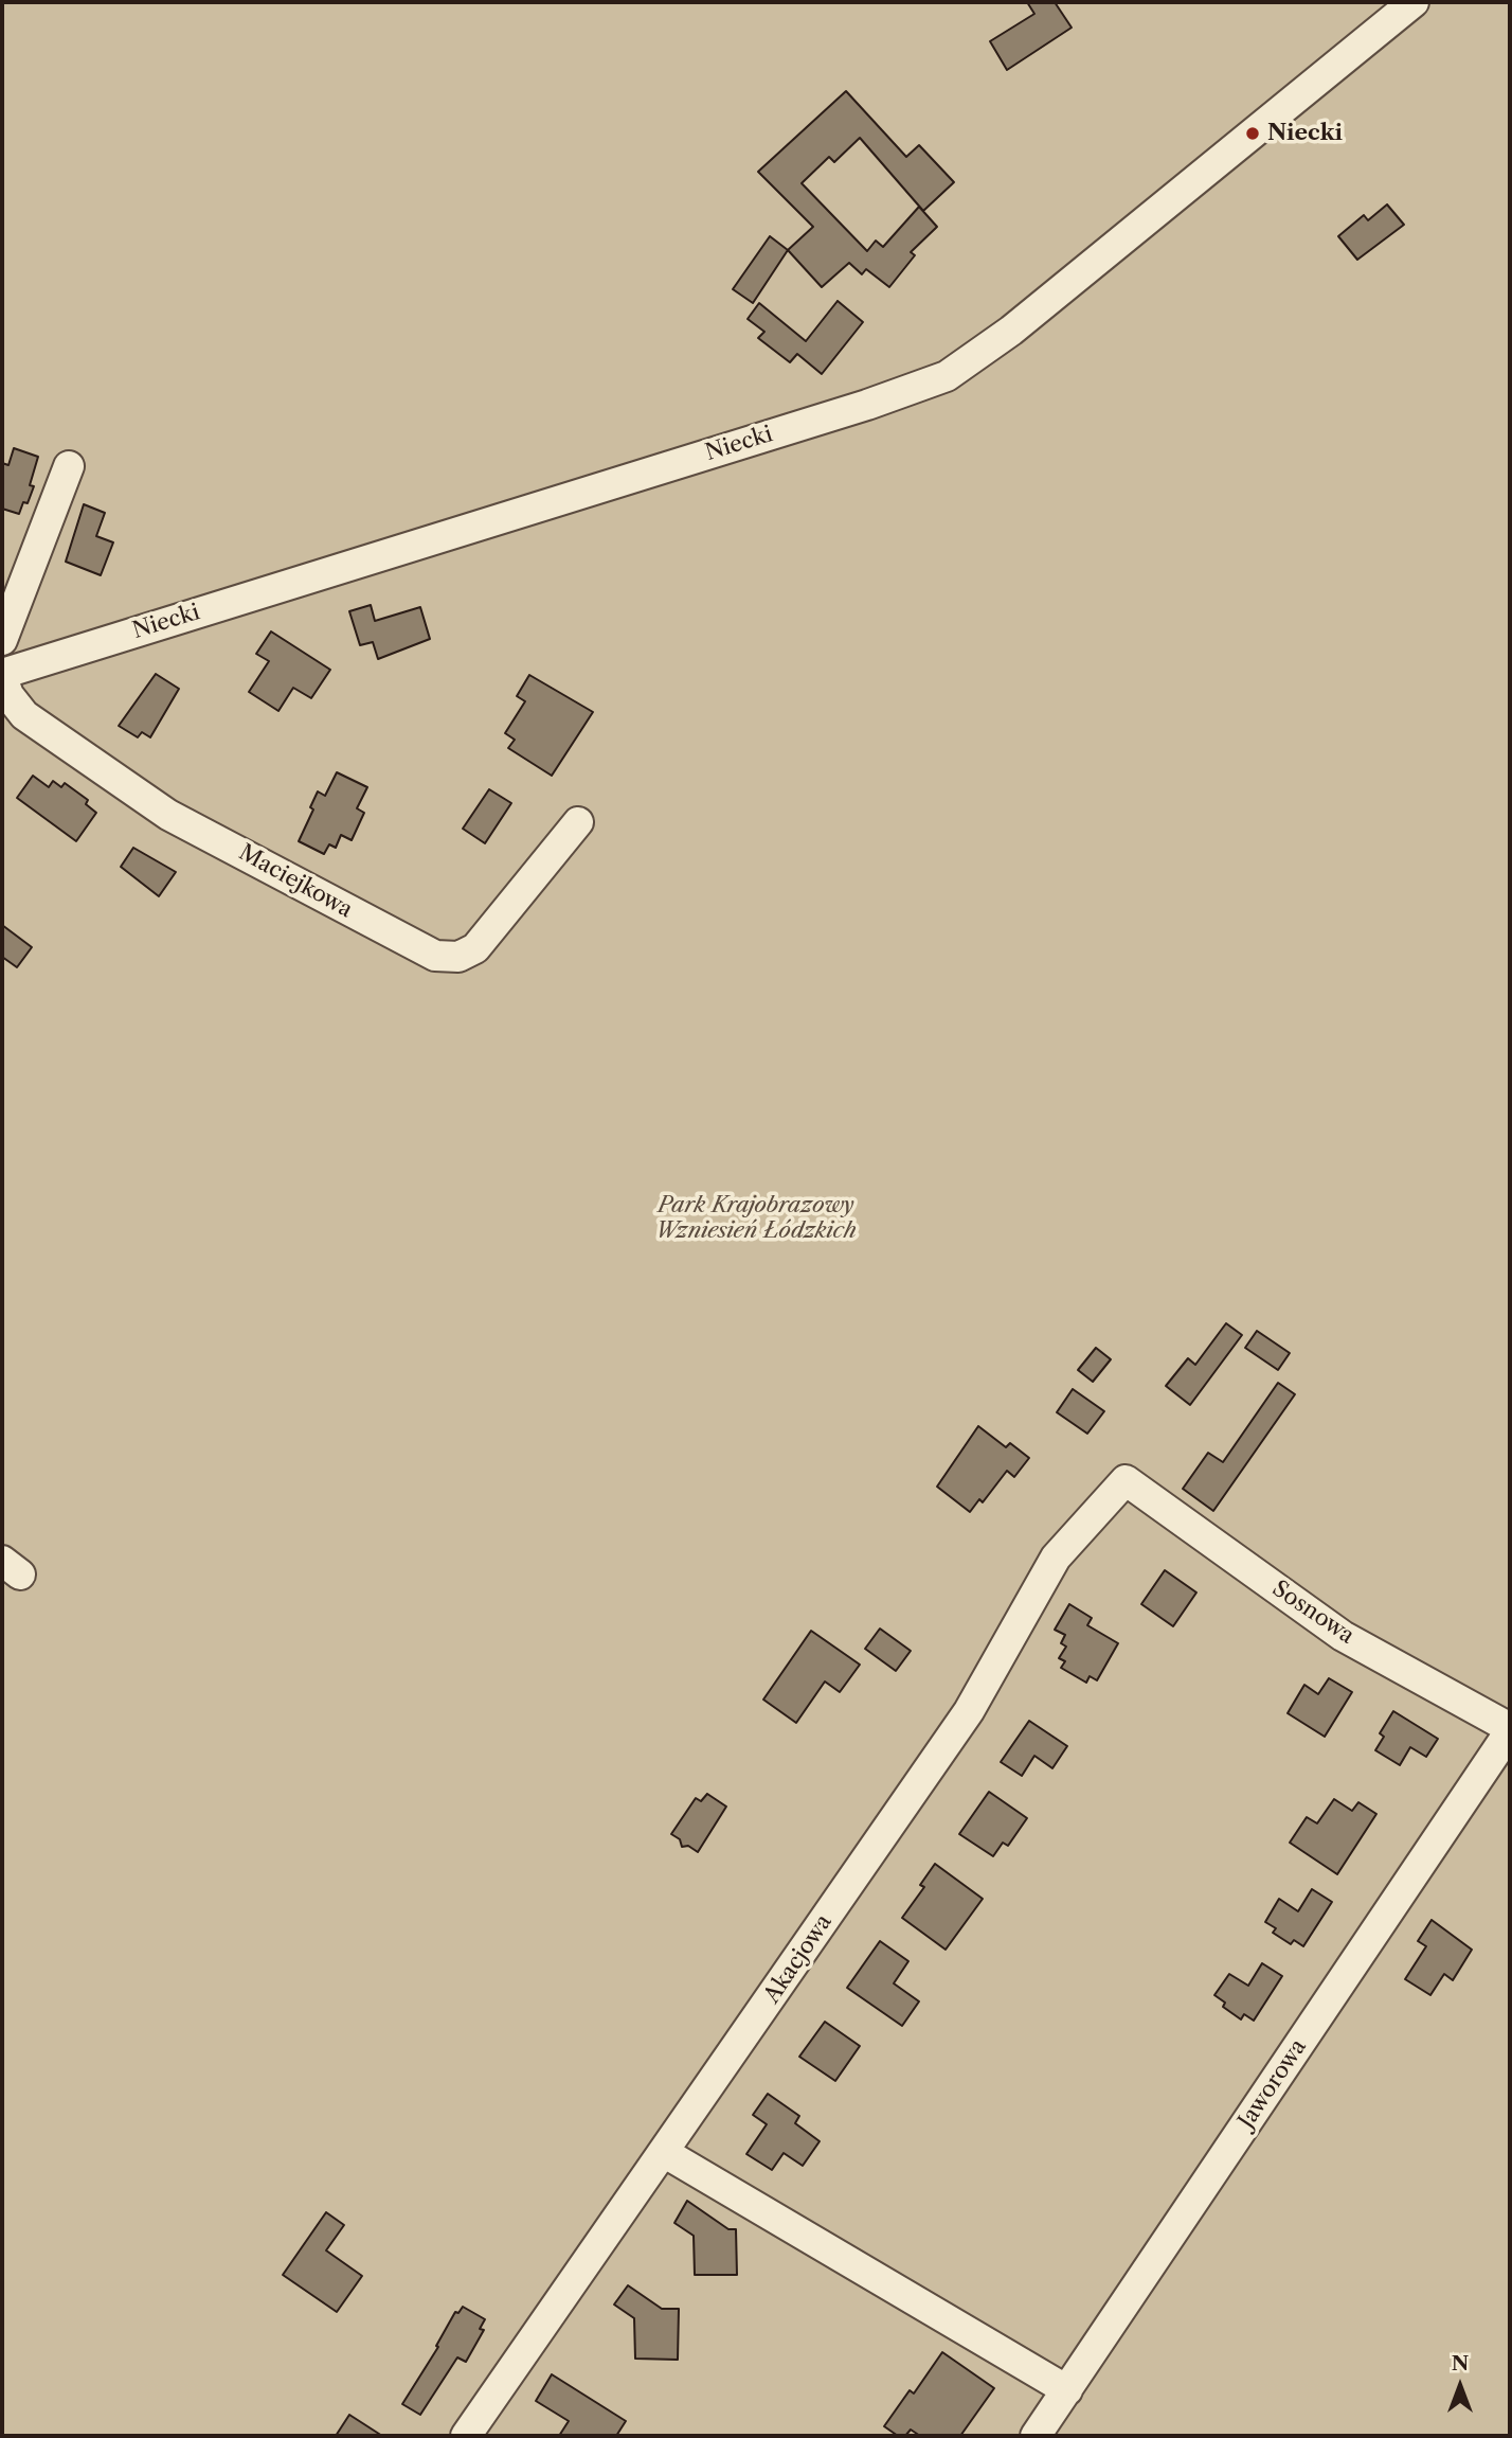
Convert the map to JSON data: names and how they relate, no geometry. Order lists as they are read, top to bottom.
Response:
{
  "streets": {
    "street": [
      "Niecki",
      "Maciejkowa",
      "Sosnowa",
      "Akacjowa",
      "Jaworowa"
    ]
  },
  "crossings": [
    ["Niecki", "Maciejkowa"],
    ["Sosnowa", "Akacjowa"],
    ["Sosnowa", "Jaworowa"]
  ],
  "parks": ["Park Krajobrazowy Wzniesień Łódzkich"],
  "places": ["Niecki"],
  "north": "top"
}
